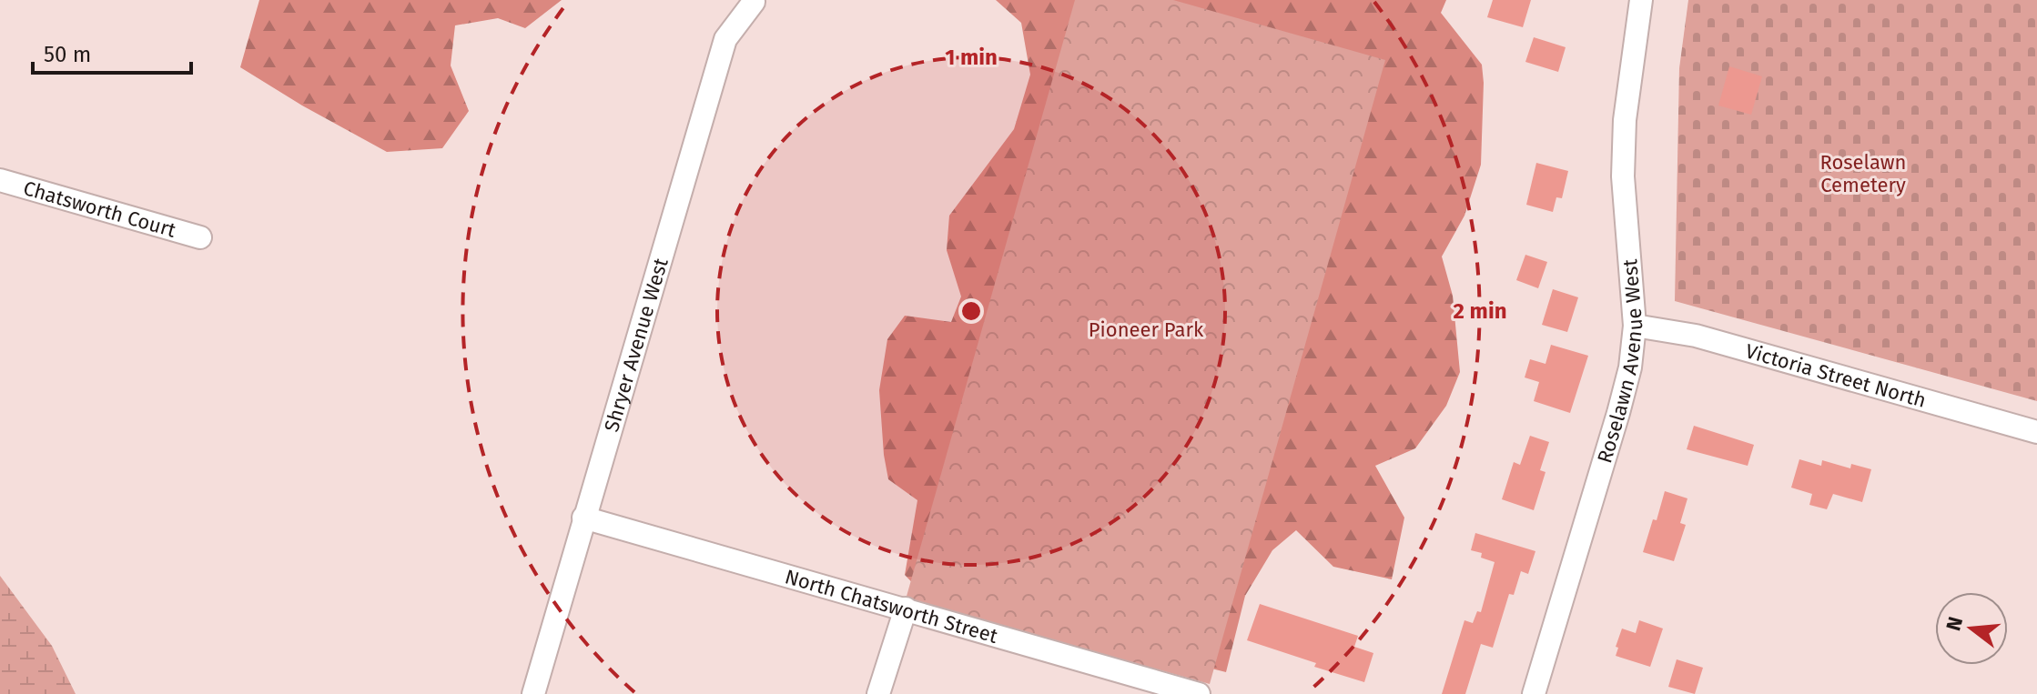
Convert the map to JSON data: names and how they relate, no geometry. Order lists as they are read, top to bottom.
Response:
{
  "streets": {
    "street": [
      "Chatsworth Court",
      "Shryer Avenue West",
      "Roselawn Avenue West",
      "Victoria Street North",
      "North Chatsworth Street"
    ]
  },
  "crossings": [
    ["Shryer Avenue West", "North Chatsworth Street"],
    ["Roselawn Avenue West", "Victoria Street North"]
  ],
  "parks": ["Roselawn Cemetery", "Pioneer Park"],
  "scale_bar": "50 m",
  "north": "left",
  "rings": ["1 min", "2 min"]
}
